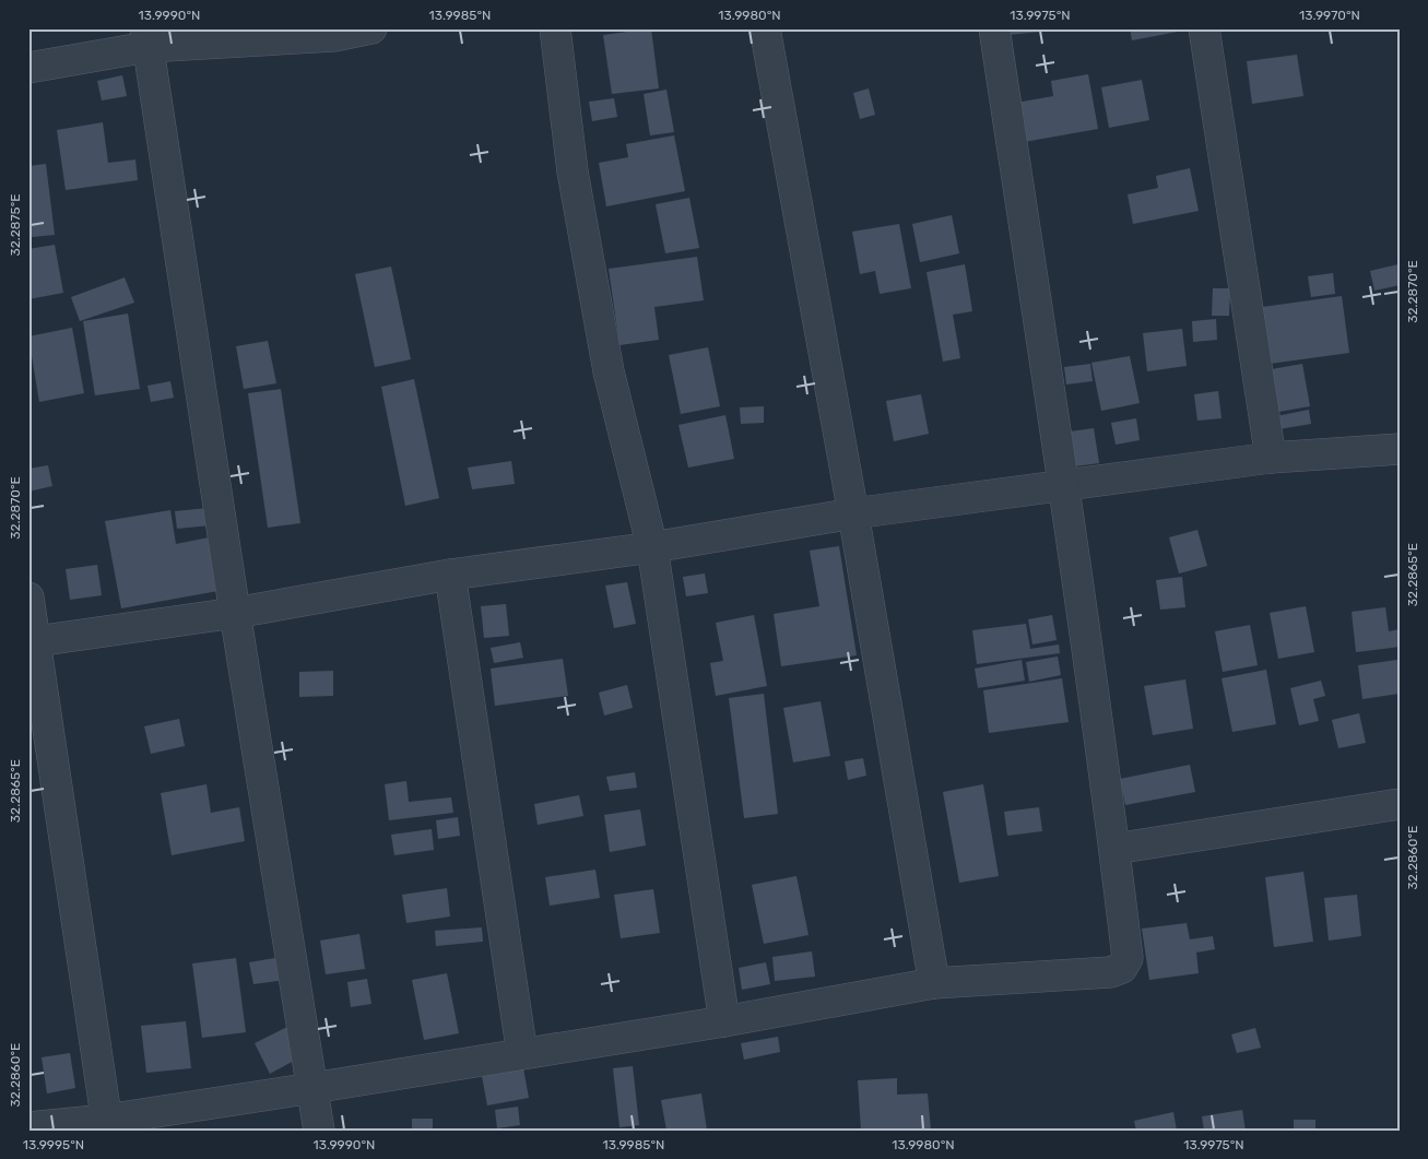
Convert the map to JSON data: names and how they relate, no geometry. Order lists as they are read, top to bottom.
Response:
{
  "coordinates": [
    "13.9990°N",
    "13.9985°N",
    "13.9980°N",
    "13.9975°N",
    "13.9970°N",
    "32.2875°E",
    "32.2870°E",
    "32.2865°E",
    "32.2860°E",
    "13.9995°N"
  ]
}
